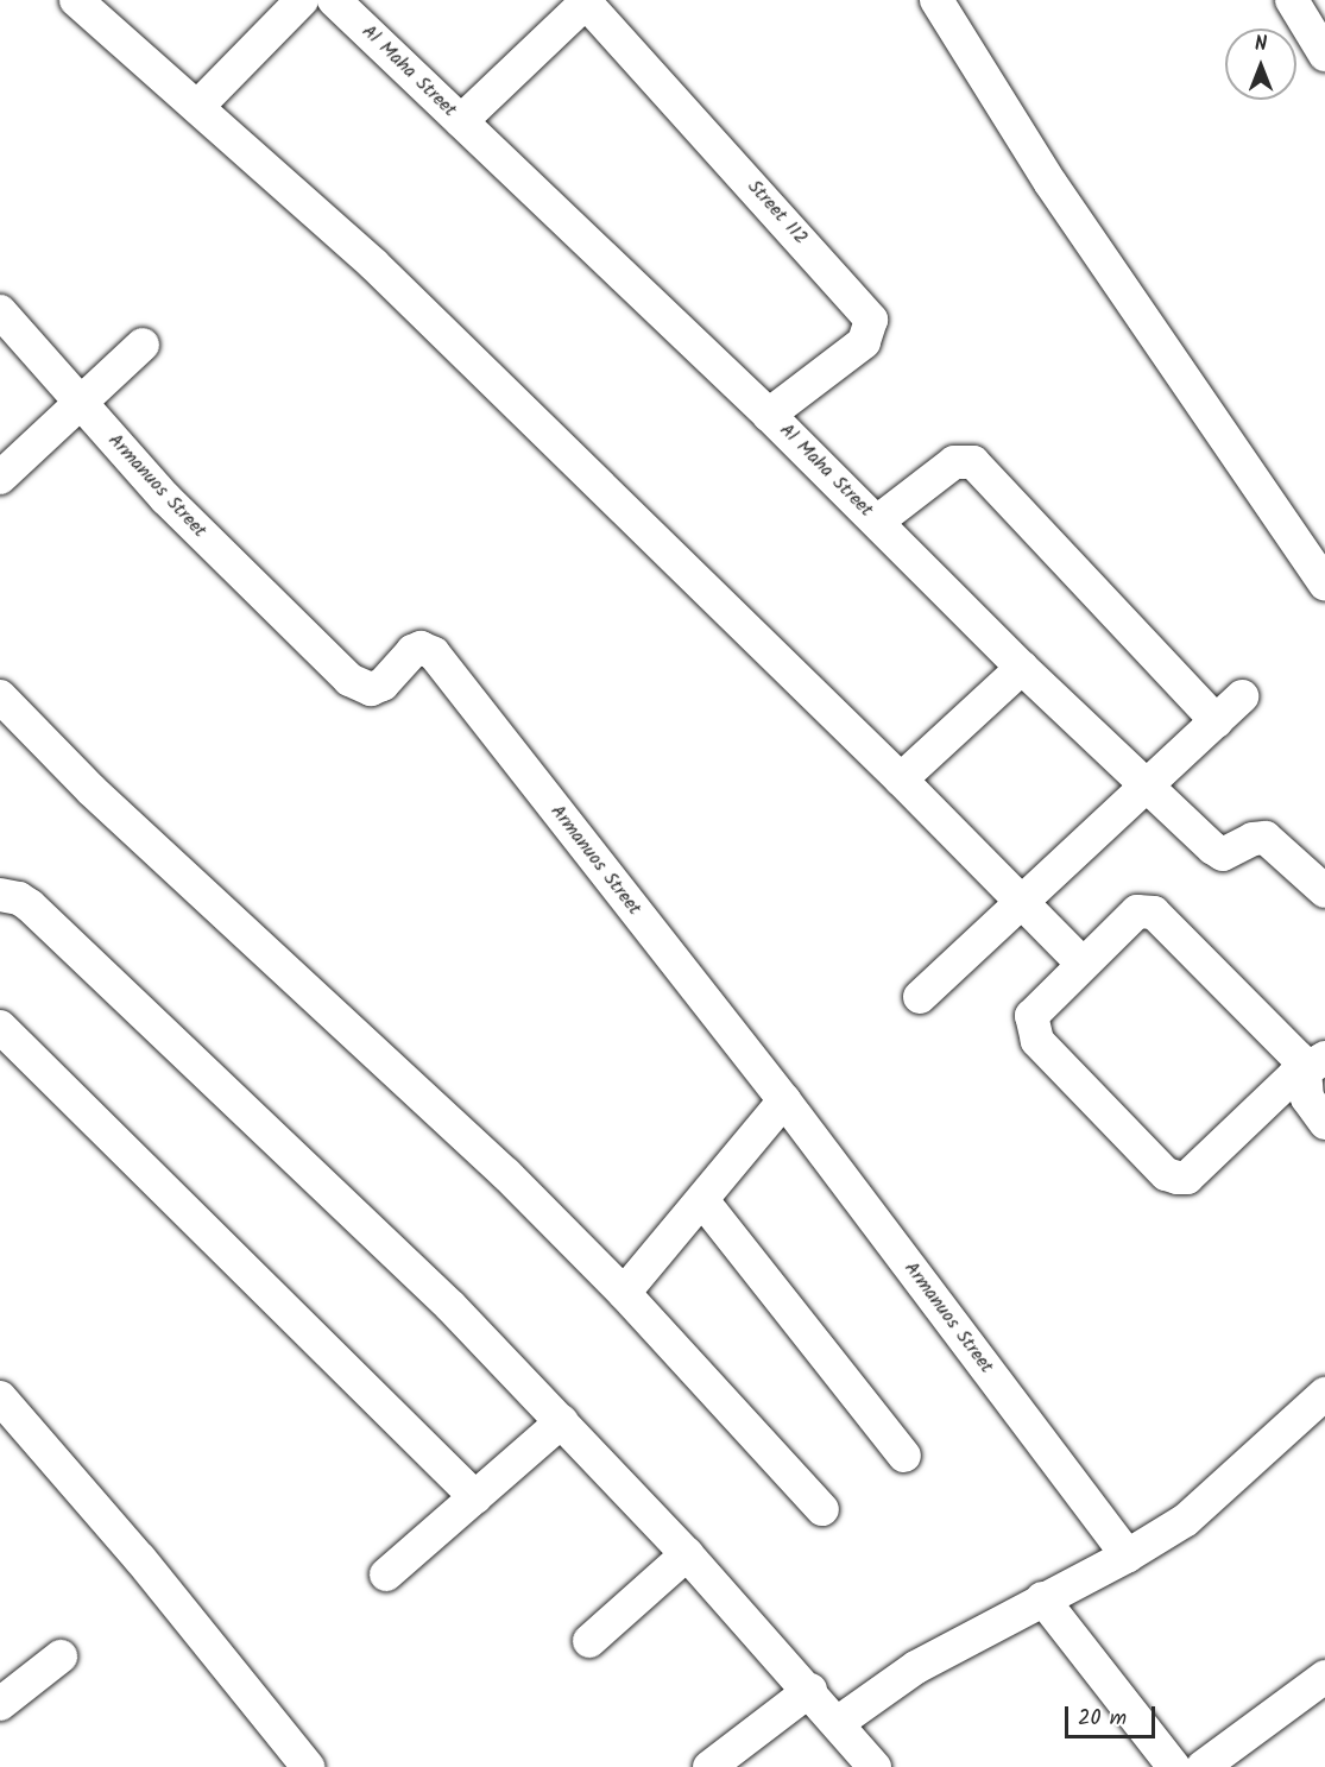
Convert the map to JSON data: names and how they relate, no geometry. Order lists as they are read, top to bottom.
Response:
{
  "streets": {
    "street": ["Al Maha Street", "Street 112", "Armanuos Street"]
  },
  "crossings": [
    ["Al Maha Street", "Street 112"]
  ],
  "scale_bar": "20 m",
  "north": "top"
}
